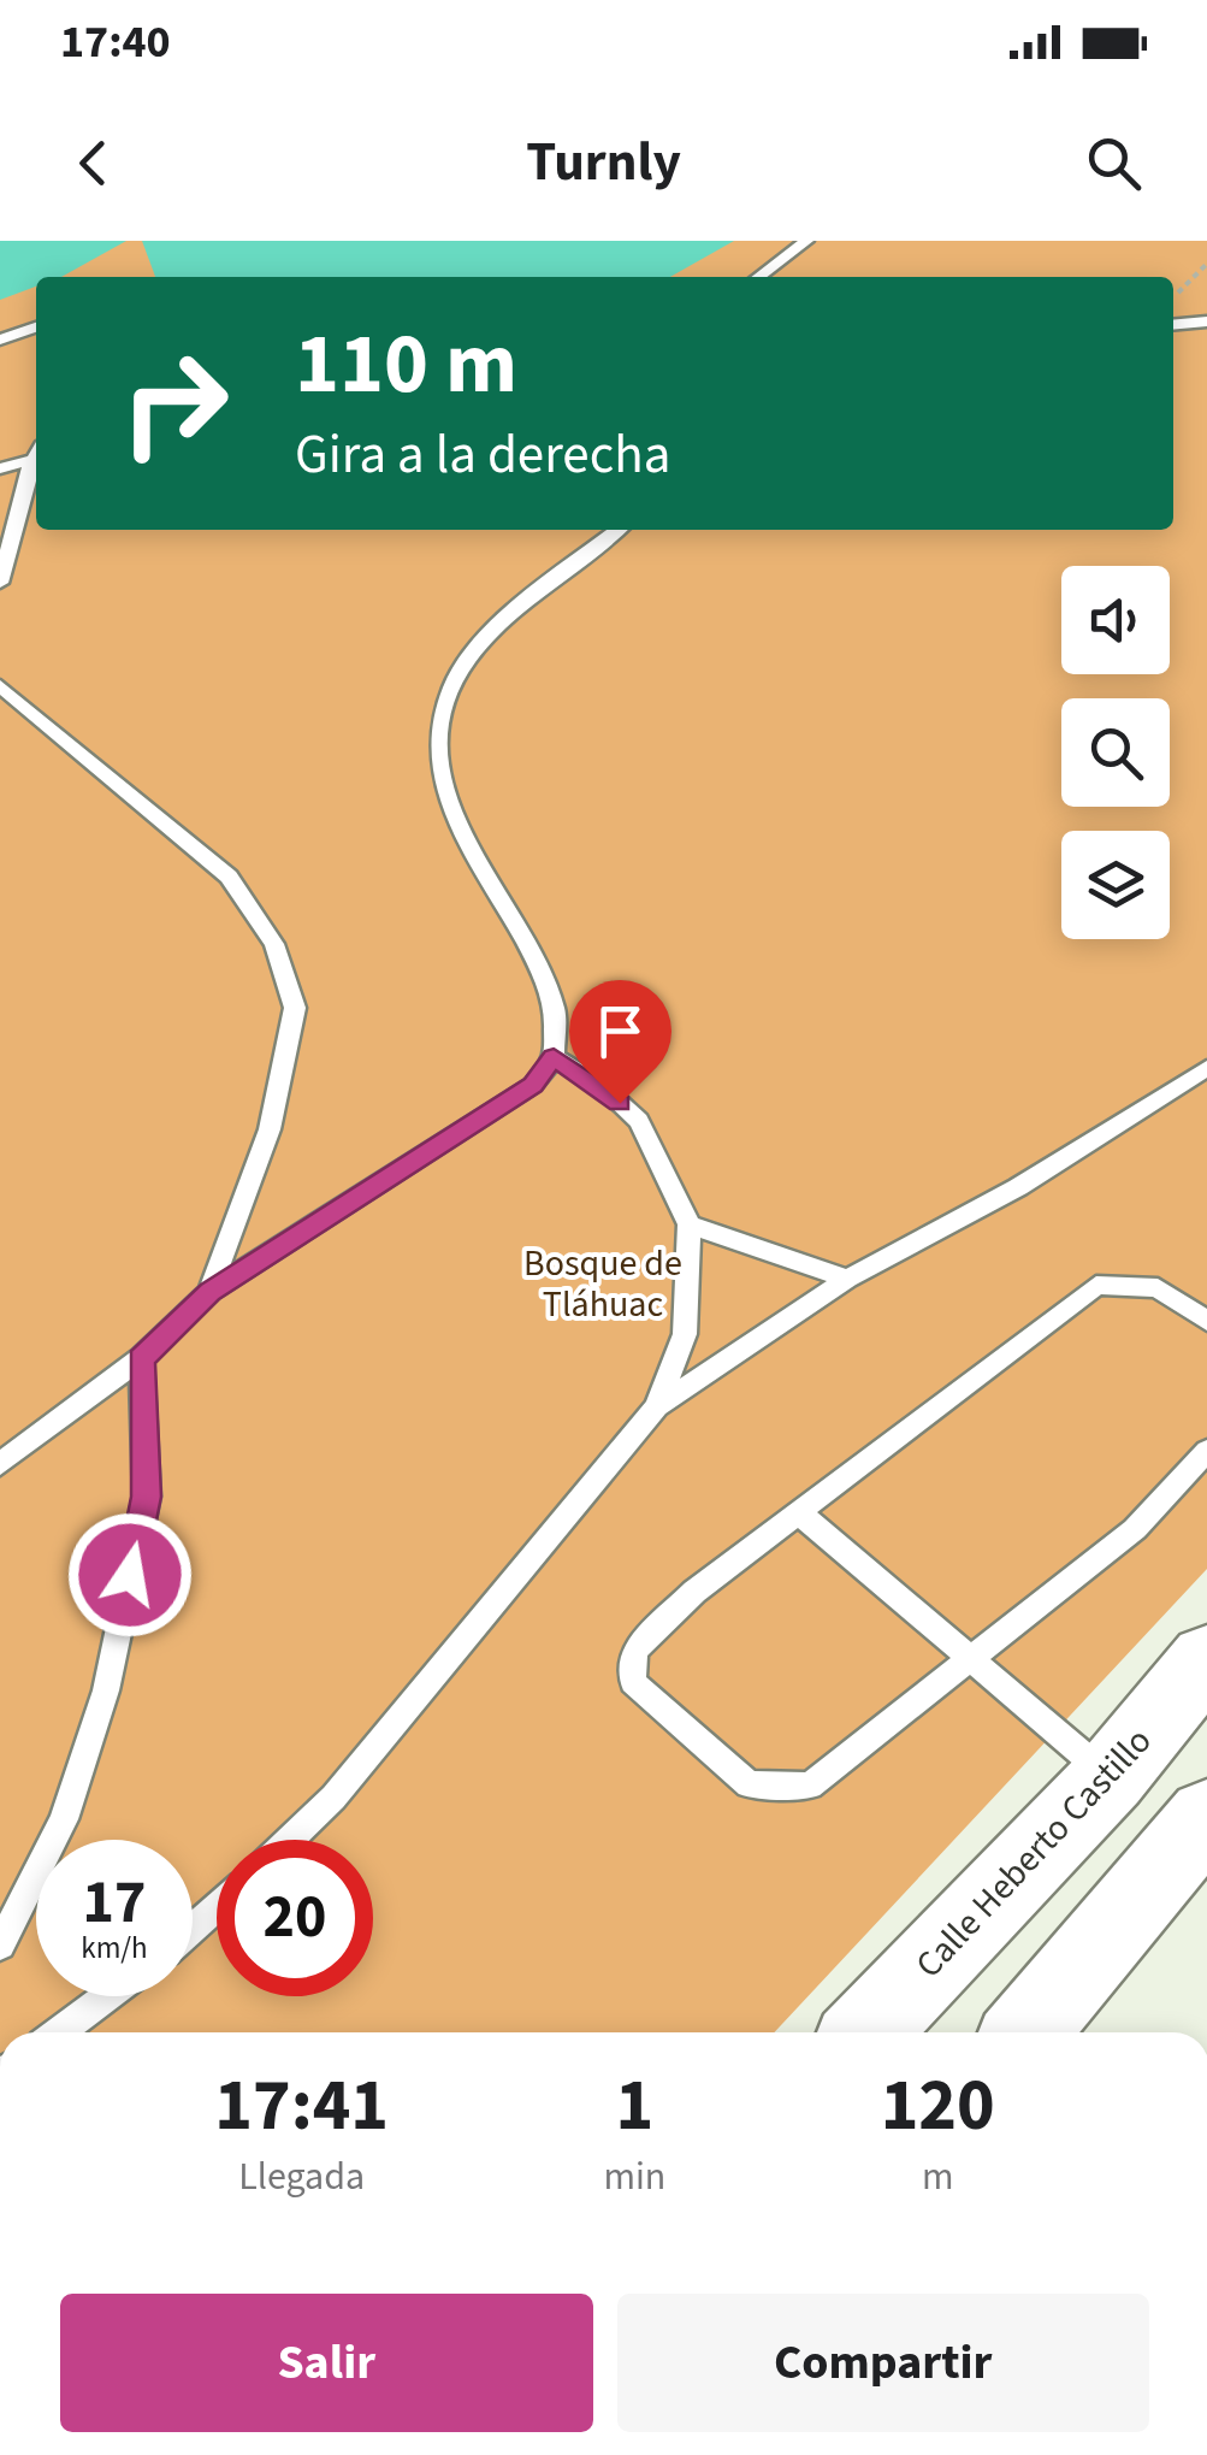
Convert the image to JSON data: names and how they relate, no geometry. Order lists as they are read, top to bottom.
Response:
{
  "streets": {
    "main road": ["Calle Heberto Castillo"]
  },
  "parks": ["Bosque de Tláhuac"],
  "page": {
    "status": "17:40",
    "header": "Turnly",
    "turn": ["110 m", "Gira a la derecha"],
    "speed": "17 km/h",
    "limit": "20",
    "eta": [
      "17:41",
      "Llegada",
      "1",
      "min",
      "120",
      "m"
    ],
    "buttons": ["Salir", "Compartir"]
  }
}
